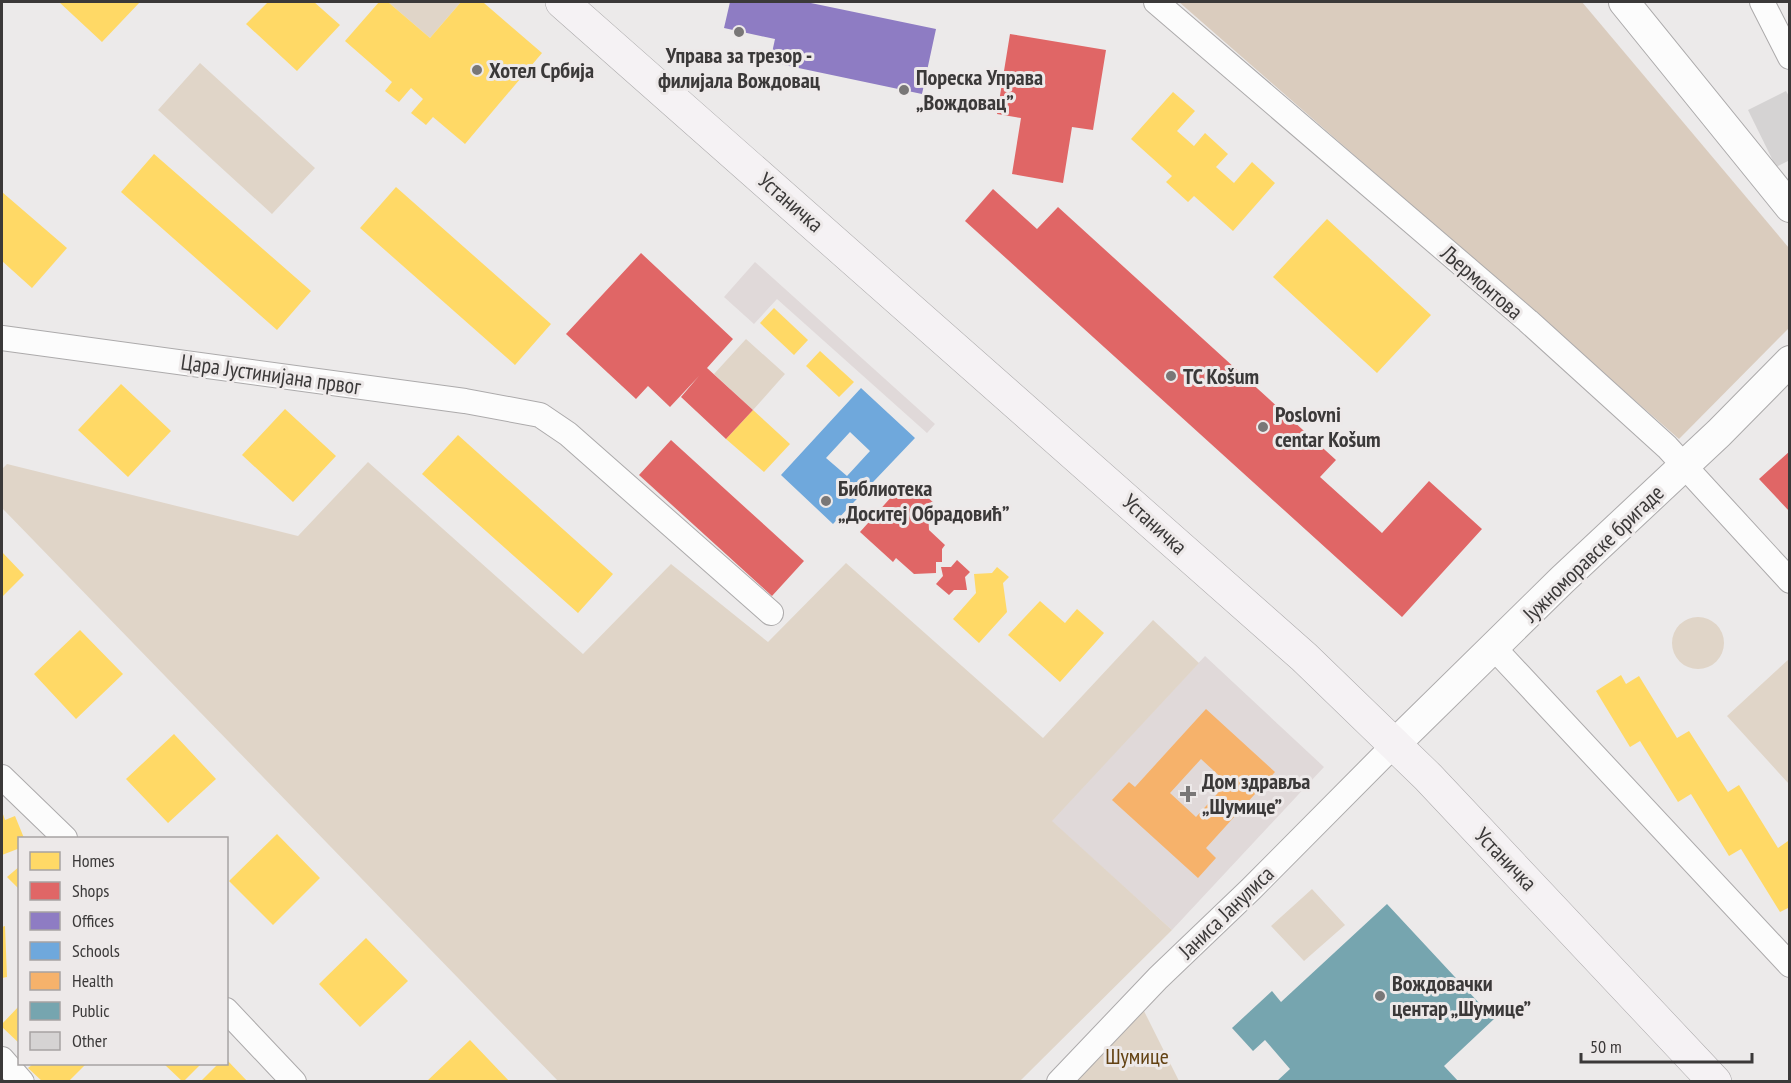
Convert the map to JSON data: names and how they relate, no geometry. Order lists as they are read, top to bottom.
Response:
{
  "streets": {
    "main road": ["Устаничка"],
    "street": [
      "Љермонтова",
      "Цара Јустинијана првог",
      "Јужноморавске бригаде",
      "Јаниса Јанулиса"
    ]
  },
  "crossings": [
    ["Устаничка", "Јужноморавске бригаде"],
    ["Устаничка", "Јаниса Јанулиса"],
    ["Љермонтова", "Јужноморавске бригаде"],
    ["Јужноморавске бригаде", "Јаниса Јанулиса"]
  ],
  "parks": ["Шумице"],
  "places": {
    "other": [
      "Управа за трезор - филијала Вождовац",
      "Хотел Србија",
      "Пореска Управа „Вождовац”",
      "TC Košum",
      "Poslovni centar Košum",
      "Библиотека „Доситеј Обрадовић”",
      "Вождовачки центар „Шумице”"
    ],
    "health": ["Дом здравља „Шумице”"]
  },
  "legend": [
    "Homes",
    "Shops",
    "Offices",
    "Schools",
    "Health",
    "Public",
    "Other"
  ],
  "scale_bar": "50 m"
}
